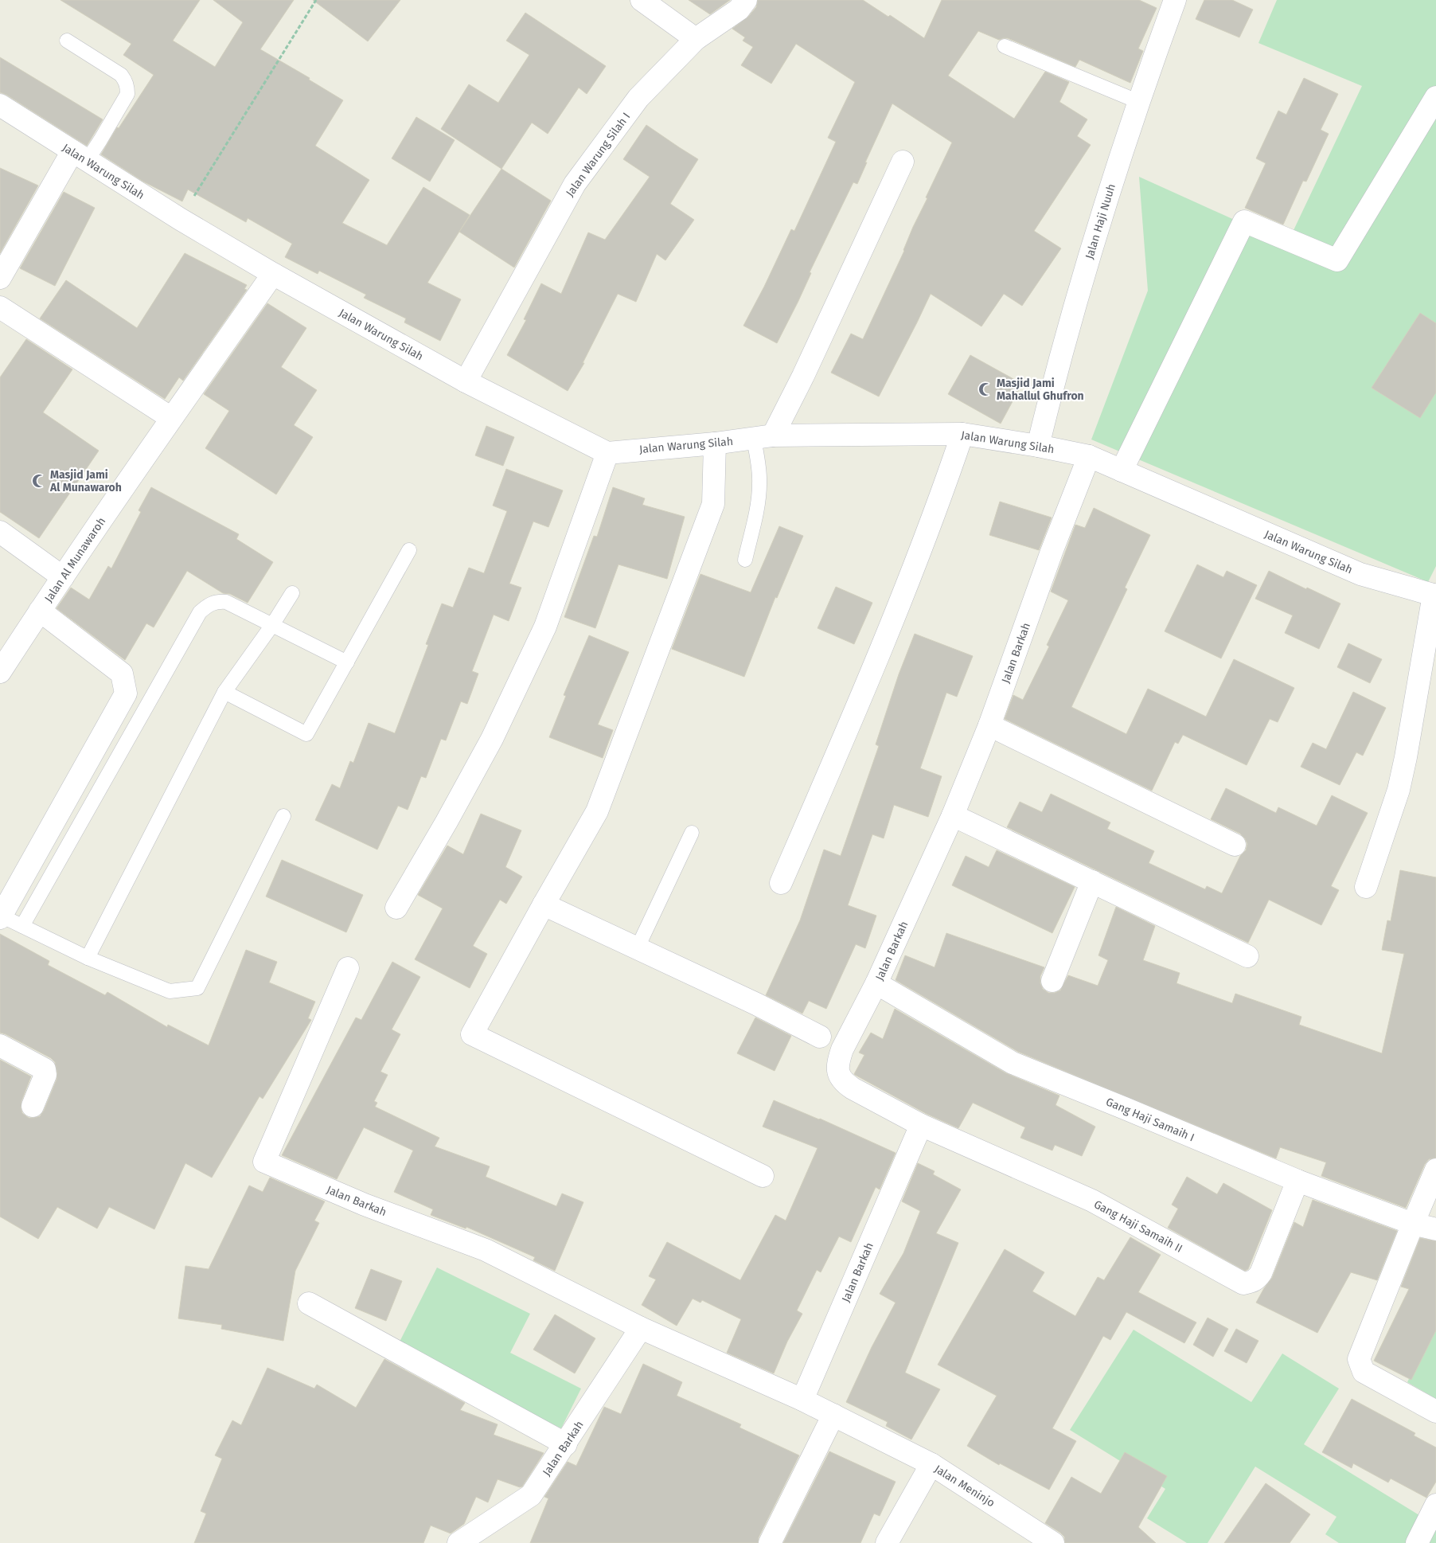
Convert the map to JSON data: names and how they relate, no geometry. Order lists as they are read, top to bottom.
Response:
{
  "streets": {
    "street": [
      "Jalan Warung Silah I",
      "Jalan Warung Silah",
      "Jalan Haji Nuuh",
      "Jalan Al Munawaroh",
      "Jalan Barkah",
      "Gang Haji Samaih I",
      "Gang Haji Samaih II",
      "Jalan Meninjo"
    ]
  },
  "crossings": [
    ["Jalan Warung Silah I", "Jalan Warung Silah"],
    ["Jalan Warung Silah", "Jalan Haji Nuuh"],
    ["Jalan Warung Silah", "Jalan Al Munawaroh"],
    ["Jalan Warung Silah", "Jalan Barkah"],
    ["Jalan Barkah", "Gang Haji Samaih I"],
    ["Jalan Barkah", "Gang Haji Samaih II"],
    ["Jalan Barkah", "Jalan Meninjo"],
    ["Gang Haji Samaih I", "Gang Haji Samaih II"]
  ],
  "places": {
    "mosque": ["Masjid Jami Mahallul Ghufron", "Masjid Jami Al Munawaroh"]
  }
}
